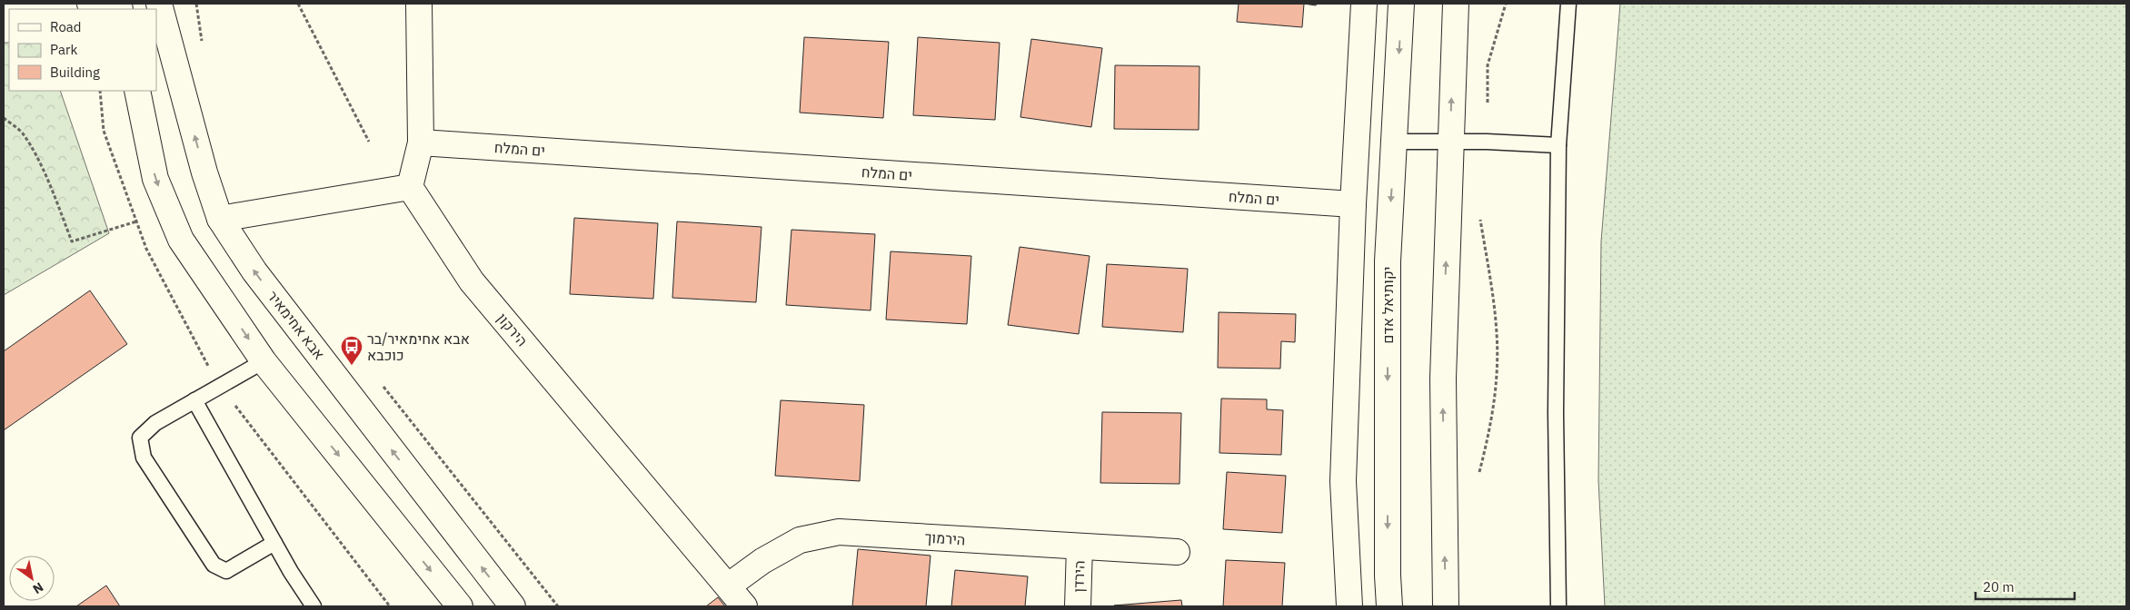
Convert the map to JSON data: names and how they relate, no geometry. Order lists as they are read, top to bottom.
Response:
{
  "streets": {
    "street": [
      "ים המלח",
      "יקותיאל אדם",
      "אבא אחימאיר",
      "הירקון",
      "הירמוך",
      "הירדן"
    ]
  },
  "crossings": [
    ["הירקון", "הירמוך"],
    ["הירמוך", "הירדן"]
  ],
  "places": {
    "bus stop": ["אבא אחימאיר/בר כוכבא"]
  },
  "legend": ["Road", "Park", "Building"],
  "scale_bar": "20 m",
  "north": "bottom right"
}
